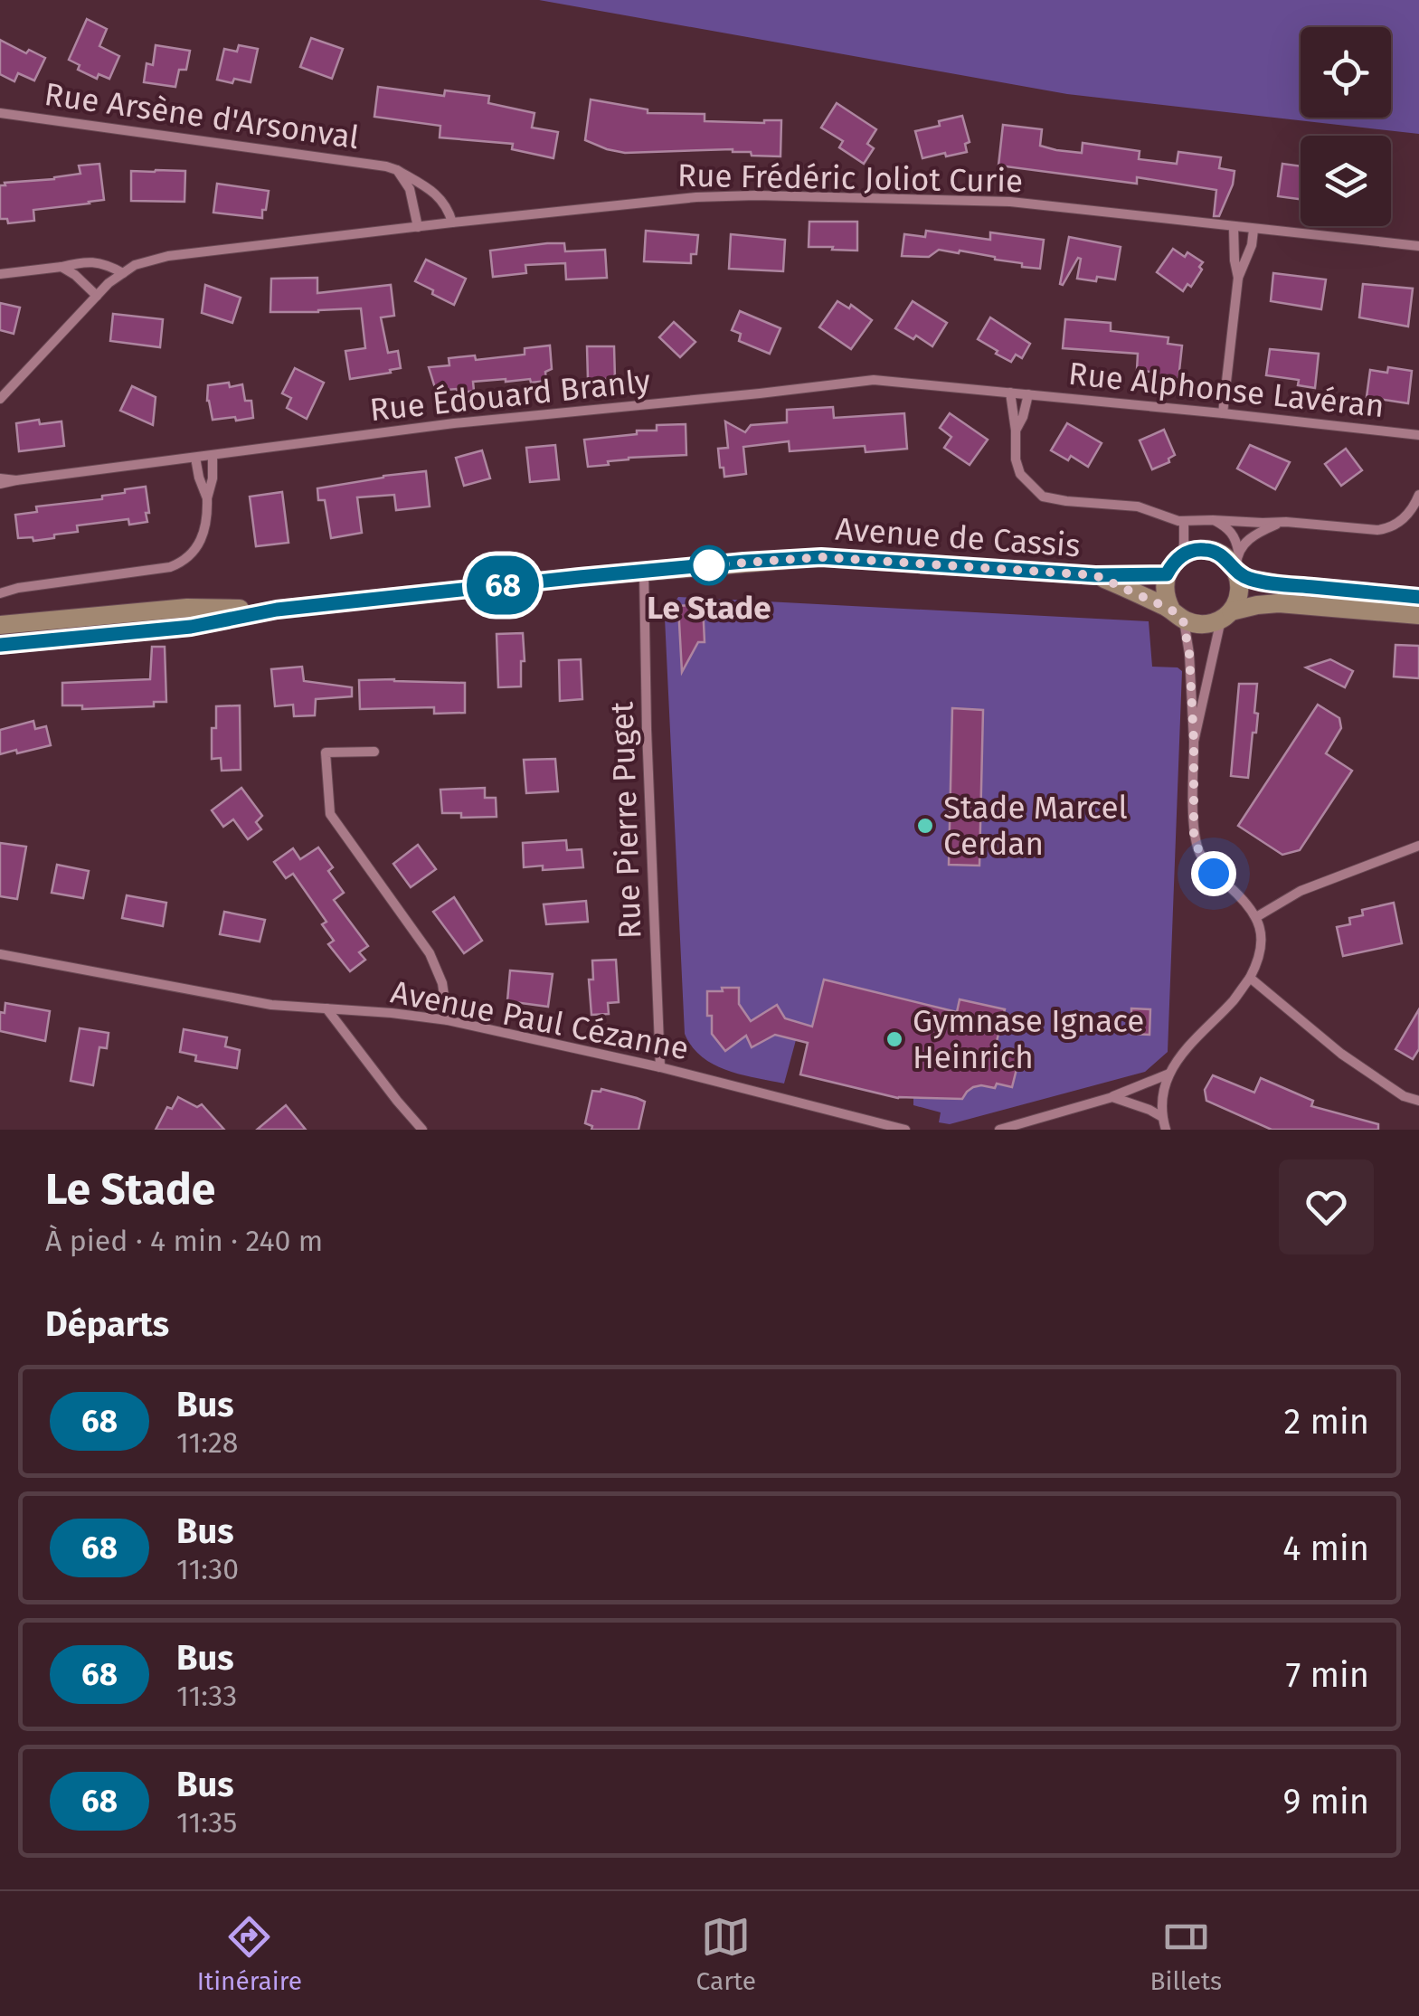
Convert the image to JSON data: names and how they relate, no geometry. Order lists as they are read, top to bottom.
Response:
{
  "streets": {
    "main road": ["Avenue de Cassis"],
    "street": [
      "Rue Arsène d'Arsonval",
      "Rue Frédéric Joliot Curie",
      "Rue Alphonse Lavéran",
      "Rue Édouard Branly",
      "Rue Pierre Puget",
      "Avenue Paul Cézanne"
    ]
  },
  "crossings": [
    ["Rue Arsène d'Arsonval", "Rue Frédéric Joliot Curie"],
    ["Rue Alphonse Lavéran", "Rue Édouard Branly"],
    ["Avenue de Cassis", "Rue Pierre Puget"],
    ["Rue Pierre Puget", "Avenue Paul Cézanne"]
  ],
  "places": ["Le Stade", "Stade Marcel Cerdan", "Gymnase Ignace Heinrich"],
  "lines": ["bus line 68"],
  "page": {
    "on_map": "68",
    "heading": [
      ["Le Stade", "À pied · 4 min · 240 m"],
      "Départs"
    ],
    "list": [
      {
        "mark": "68",
        "name": "Bus",
        "note": "11:28",
        "value": "2 min"
      },
      {
        "mark": "68",
        "name": "Bus",
        "note": "11:30",
        "value": "4 min"
      },
      {
        "mark": "68",
        "name": "Bus",
        "note": "11:33",
        "value": "7 min"
      },
      {
        "mark": "68",
        "name": "Bus",
        "note": "11:35",
        "value": "9 min"
      }
    ],
    "tabs": ["Itinéraire", "Carte", "Billets"]
  }
}
